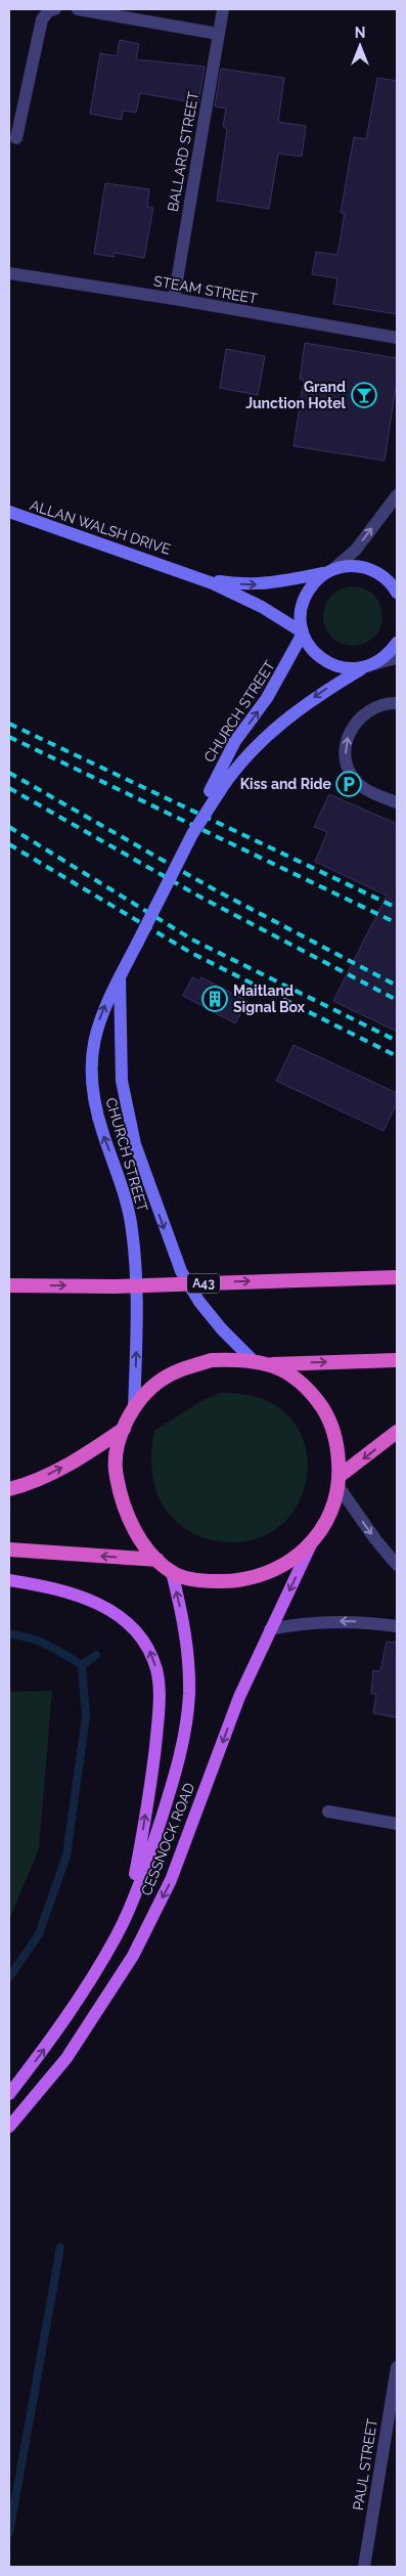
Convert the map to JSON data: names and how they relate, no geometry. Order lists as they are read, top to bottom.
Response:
{
  "streets": {
    "highway": ["A43"],
    "main road": ["ALLAN WALSH DRIVE", "CHURCH STREET", "CESSNOCK ROAD"],
    "street": ["BALLARD STREET", "STEAM STREET", "PAUL STREET"]
  },
  "crossings": [
    ["BALLARD STREET", "STEAM STREET"],
    ["ALLAN WALSH DRIVE", "CHURCH STREET"]
  ],
  "places": {
    "bar": ["Grand Junction Hotel"],
    "parking": ["Kiss and Ride"],
    "building": ["Maitland Signal Box"]
  },
  "north": "top"
}
